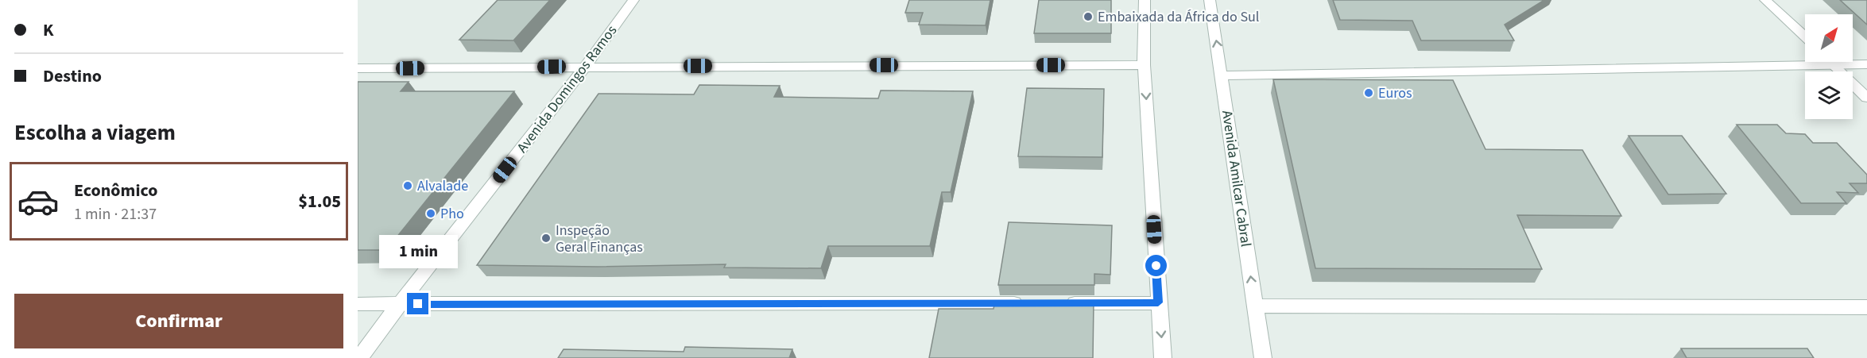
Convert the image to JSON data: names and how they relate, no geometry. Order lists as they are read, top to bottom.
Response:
{
  "streets": {
    "street": ["Avenida Domingos Ramos", "Avenida Amilcar Cabral"]
  },
  "places": [
    "Embaixada da África do Sul",
    "Euros",
    "Alvalade",
    "Pho",
    "Inspeção Geral Finanças"
  ],
  "north": "top right",
  "page": {
    "banner": ["K", "Destino"],
    "heading": "Escolha a viagem",
    "list": [
      {
        "name": "Econômico",
        "note": "1 min · 21:37",
        "value": "$1.05"
      }
    ],
    "bubble": "1 min",
    "buttons": "Confirmar"
  }
}
